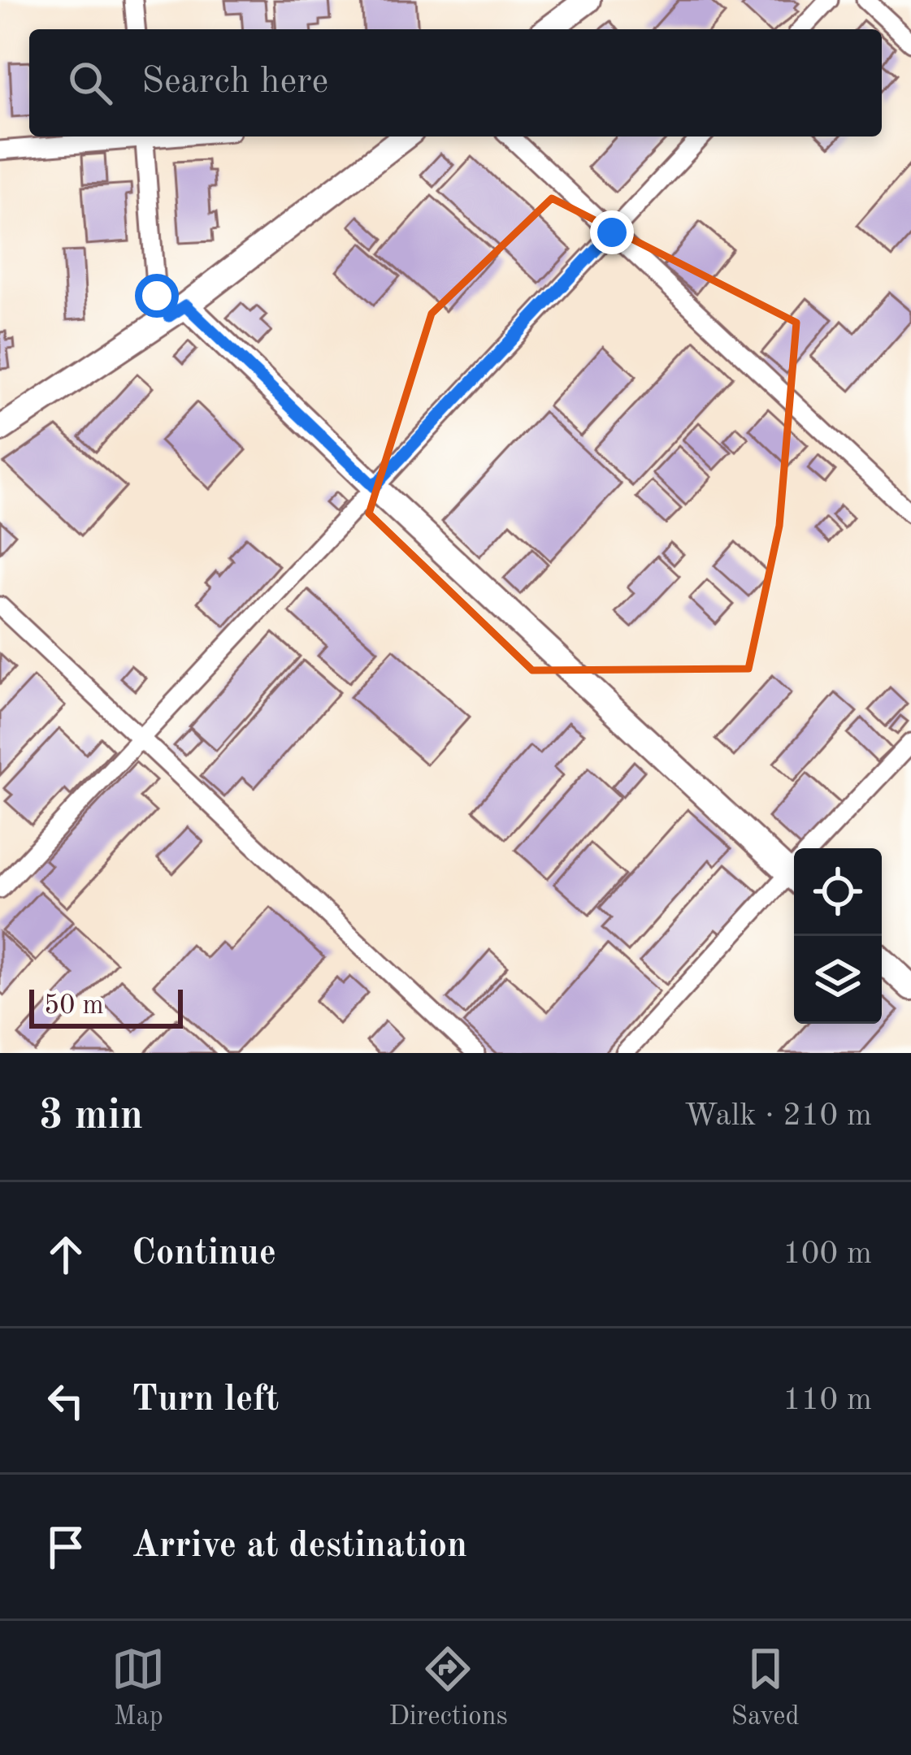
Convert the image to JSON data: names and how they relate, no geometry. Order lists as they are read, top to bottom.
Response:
{
  "scale_bar": "50 m",
  "page": {
    "search": "Search here",
    "scale": "50 m",
    "heading": ["3 min", "Walk · 210 m"],
    "list": [
      ["Continue", "100 m"],
      ["Turn left", "110 m"],
      "Arrive at destination"
    ],
    "nav": ["Map", "Directions", "Saved"]
  }
}
